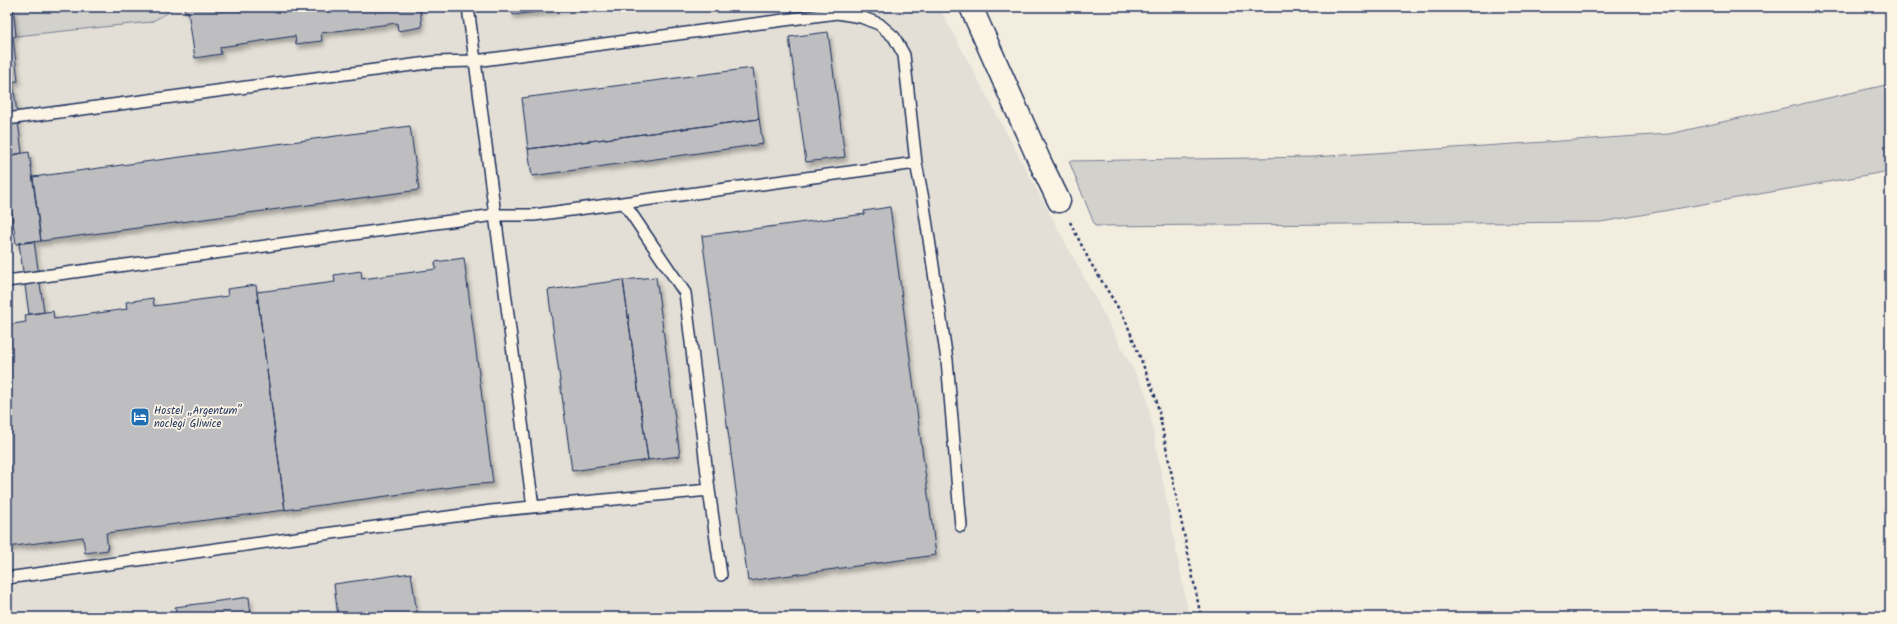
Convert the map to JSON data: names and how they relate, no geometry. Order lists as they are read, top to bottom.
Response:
{
  "places": {
    "hotel": ["Hostel „Argentum” noclegi Gliwice"]
  }
}
